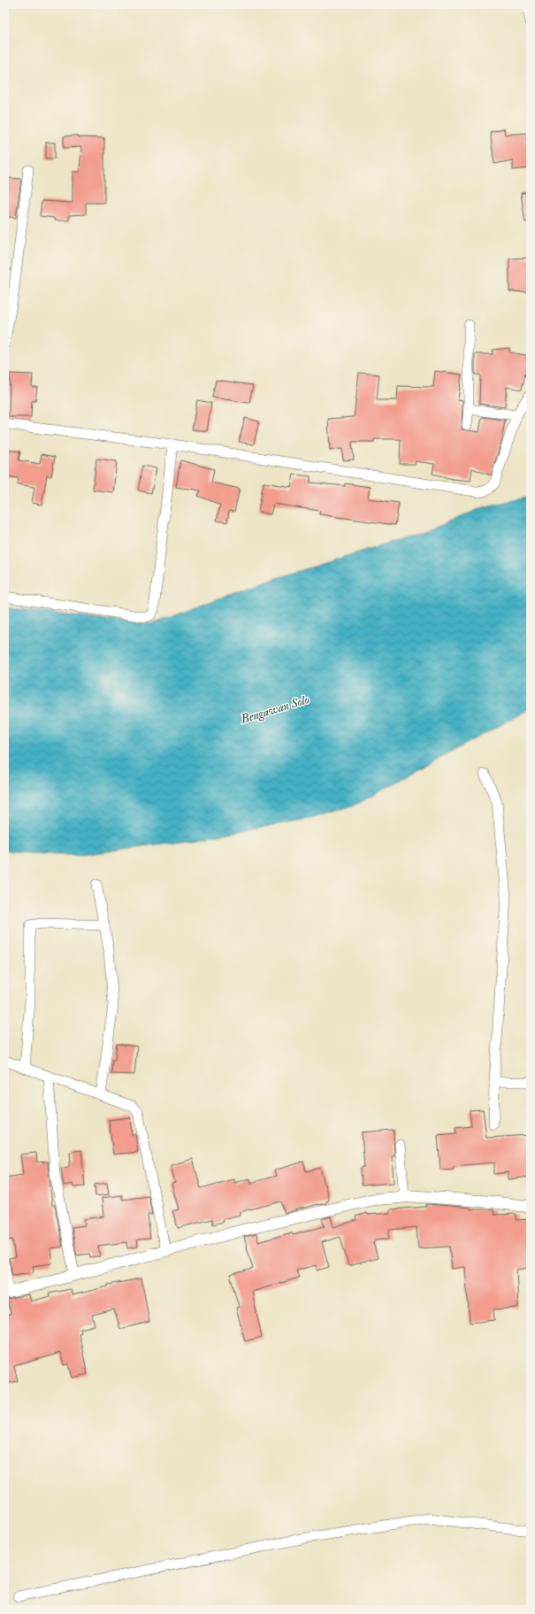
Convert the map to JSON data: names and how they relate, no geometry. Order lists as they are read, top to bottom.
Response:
{
  "water": ["Bengawan Solo"]
}
